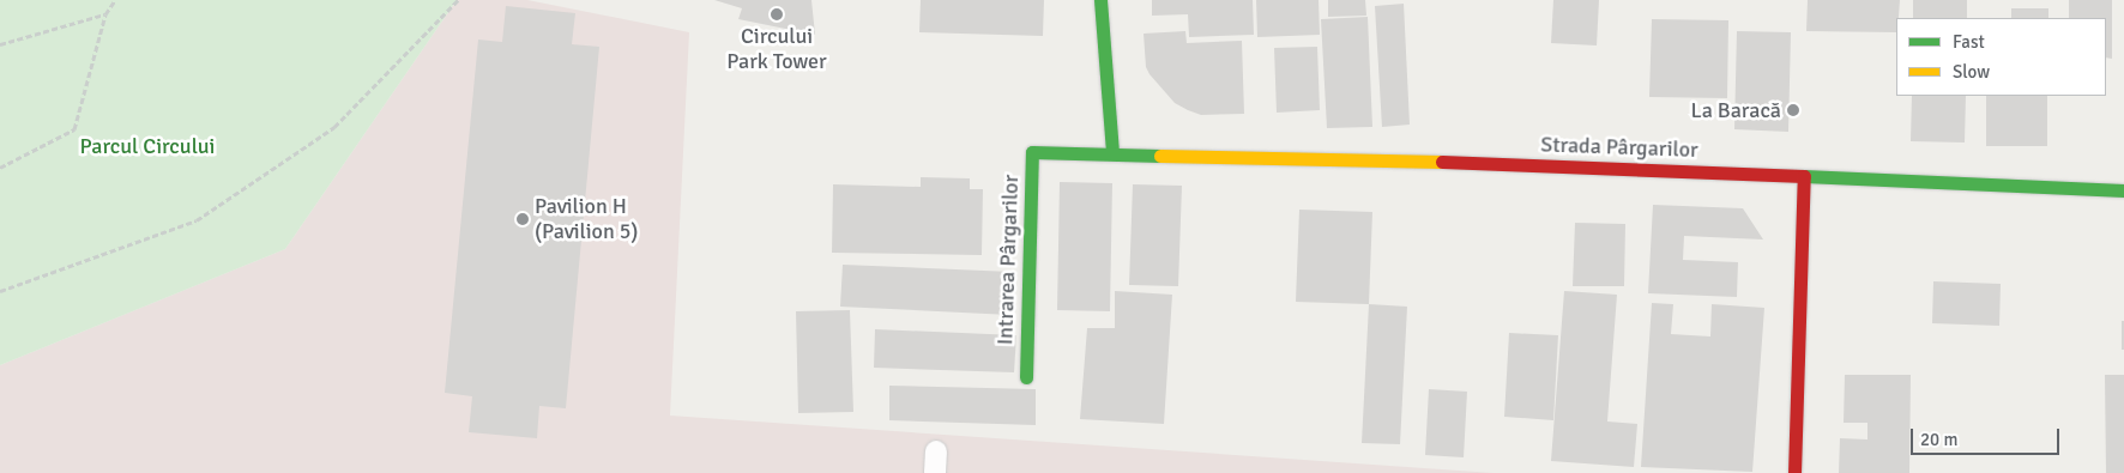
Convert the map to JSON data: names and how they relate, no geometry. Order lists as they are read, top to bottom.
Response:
{
  "streets": {
    "street": ["Strada Pârgarilor", "Intrarea Pârgarilor"]
  },
  "crossings": [
    ["Strada Pârgarilor", "Intrarea Pârgarilor"]
  ],
  "parks": ["Parcul Circului"],
  "places": ["Circului Park Tower", "La Baracă", "Pavilion H (Pavilion 5)"],
  "legend": ["Fast", "Slow"],
  "scale_bar": "20 m"
}
